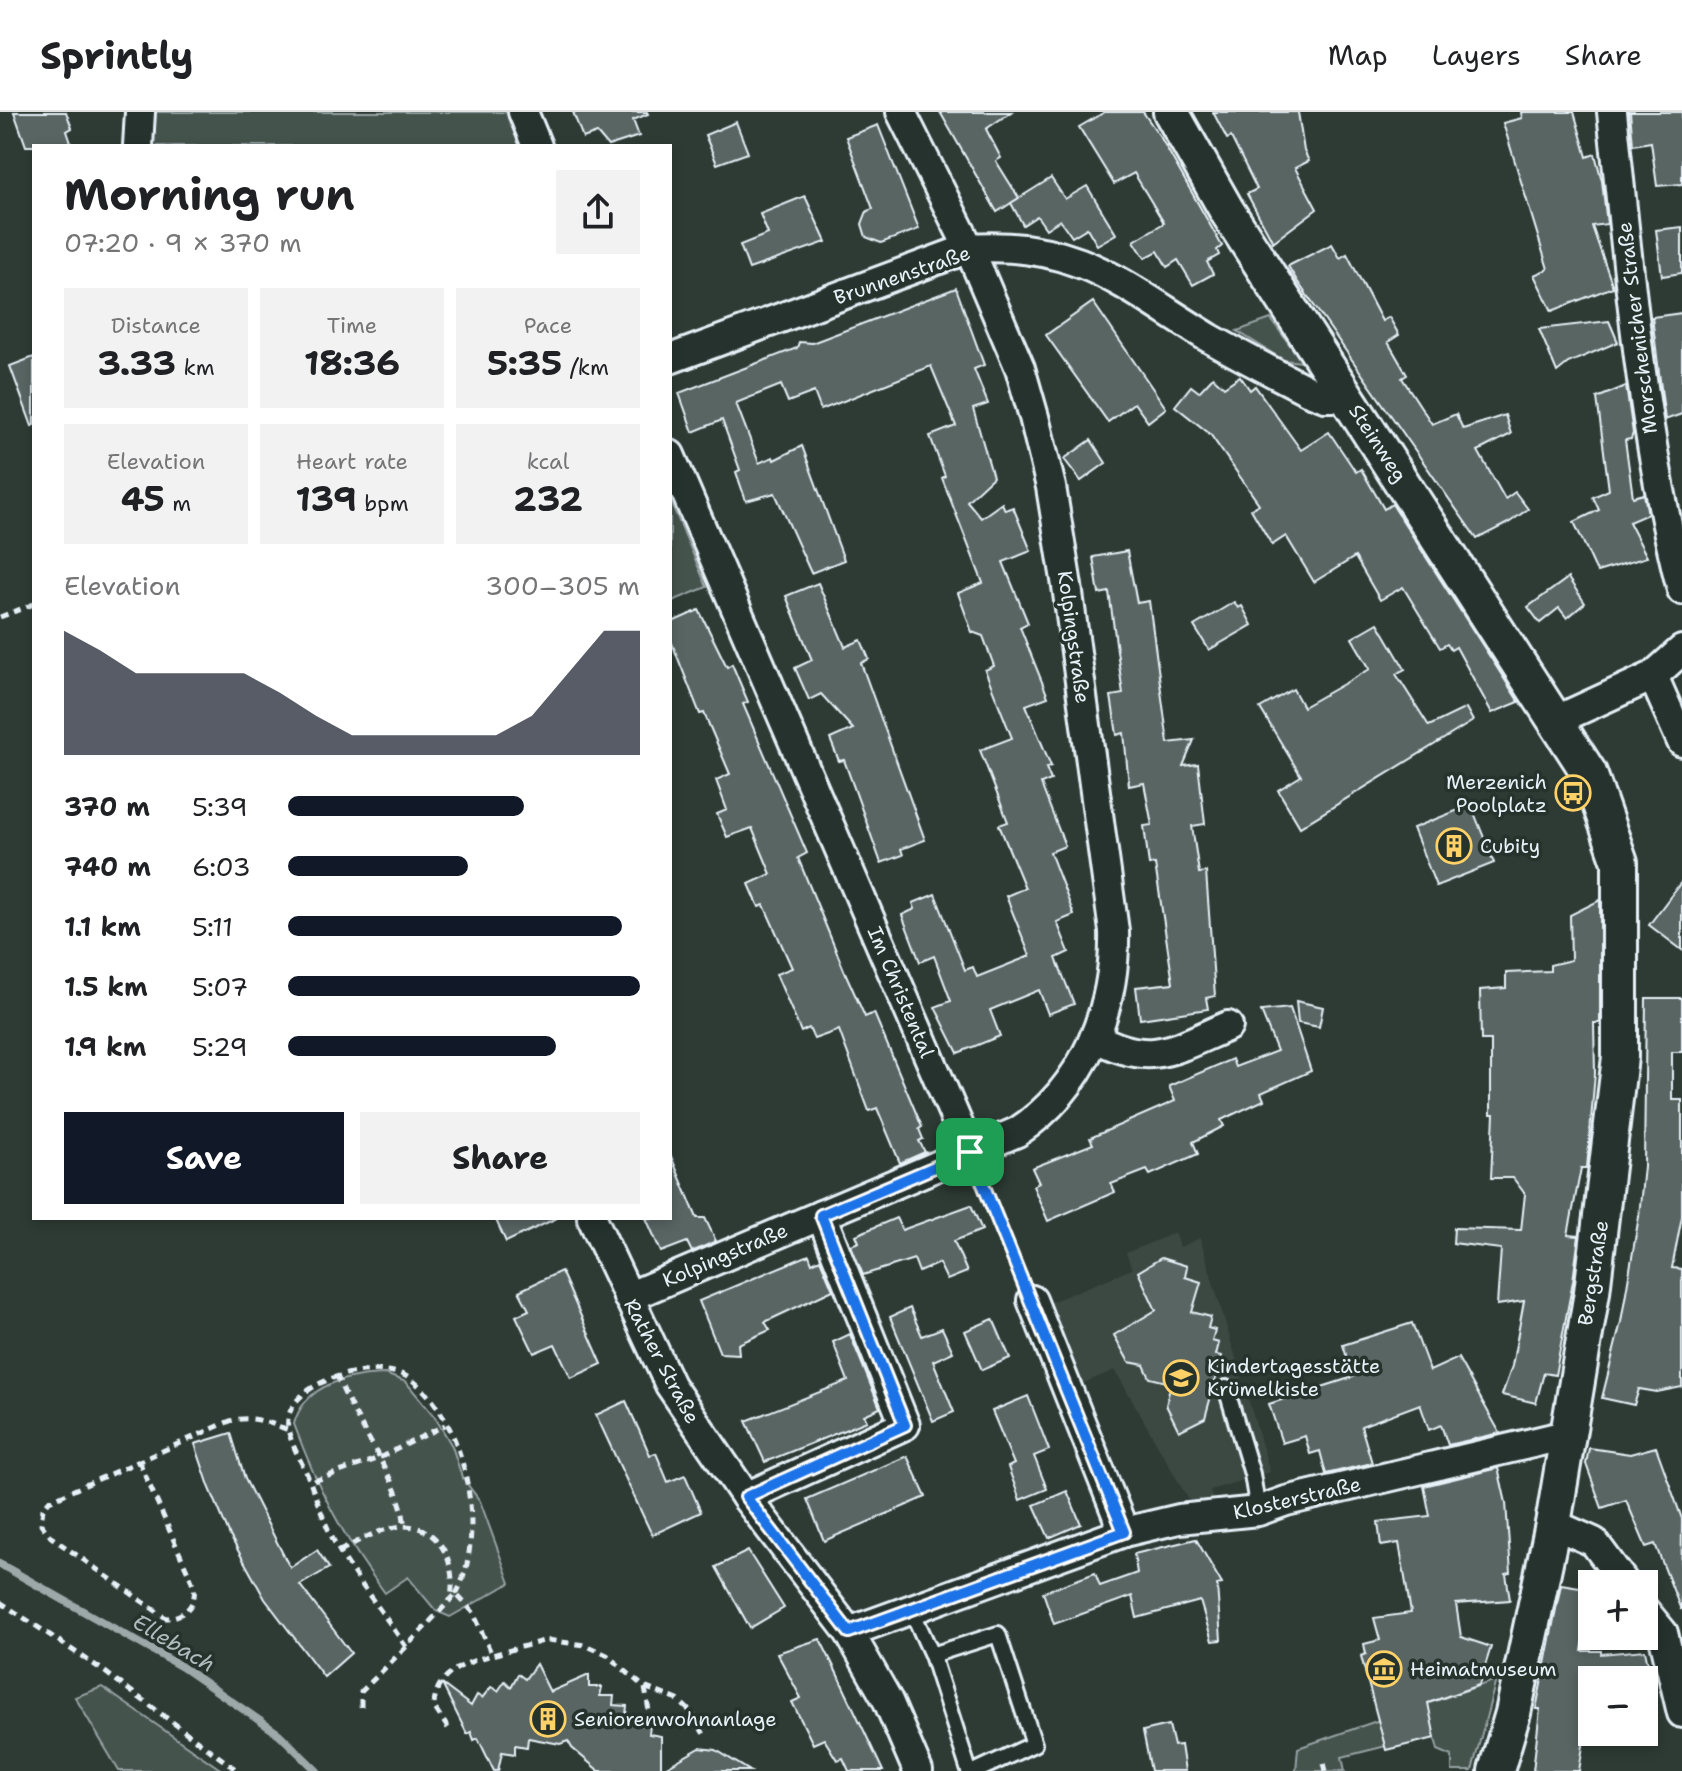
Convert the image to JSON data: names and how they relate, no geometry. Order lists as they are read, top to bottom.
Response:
{
  "streets": {
    "street": [
      "Brunnenstraße",
      "Morschenicher Straße",
      "Steinweg",
      "Kolpingstraße",
      "Im Christental",
      "Bergstraße",
      "Rather Straße",
      "Klosterstraße"
    ]
  },
  "crossings": [
    ["Brunnenstraße", "Steinweg"],
    ["Brunnenstraße", "Kolpingstraße"],
    ["Steinweg", "Bergstraße"],
    ["Kolpingstraße", "Im Christental"],
    ["Kolpingstraße", "Rather Straße"],
    ["Bergstraße", "Klosterstraße"],
    ["Rather Straße", "Klosterstraße"]
  ],
  "water": ["Ellebach"],
  "places": {
    "bus stop": ["Merzenich Poolplatz"],
    "building": ["Cubity", "Seniorenwohnanlage"],
    "school or university": ["Kindertagesstätte Krümelkiste"],
    "museum": ["Heimatmuseum"]
  },
  "page": {
    "header": "Sprintly",
    "nav": ["Map", "Layers", "Share"],
    "heading": ["Morning run", "07:20 · 9 × 370 m"],
    "stats": [
      ["Distance", "3.33 km"],
      ["Time", "18:36"],
      ["Pace", "5:35 /km"],
      ["Elevation", "45 m"],
      ["Heart rate", "139 bpm"],
      ["kcal", "232"]
    ],
    "chart": ["Elevation", "300–305 m"],
    "list": [
      {
        "name": "370 m",
        "note": "5:39"
      },
      {
        "name": "740 m",
        "note": "6:03"
      },
      {
        "name": "1.1 km",
        "note": "5:11"
      },
      {
        "name": "1.5 km",
        "note": "5:07"
      },
      {
        "name": "1.9 km",
        "note": "5:29"
      }
    ],
    "buttons": ["Save", "Share"],
    "map_buttons": ["+", "−"]
  }
}
